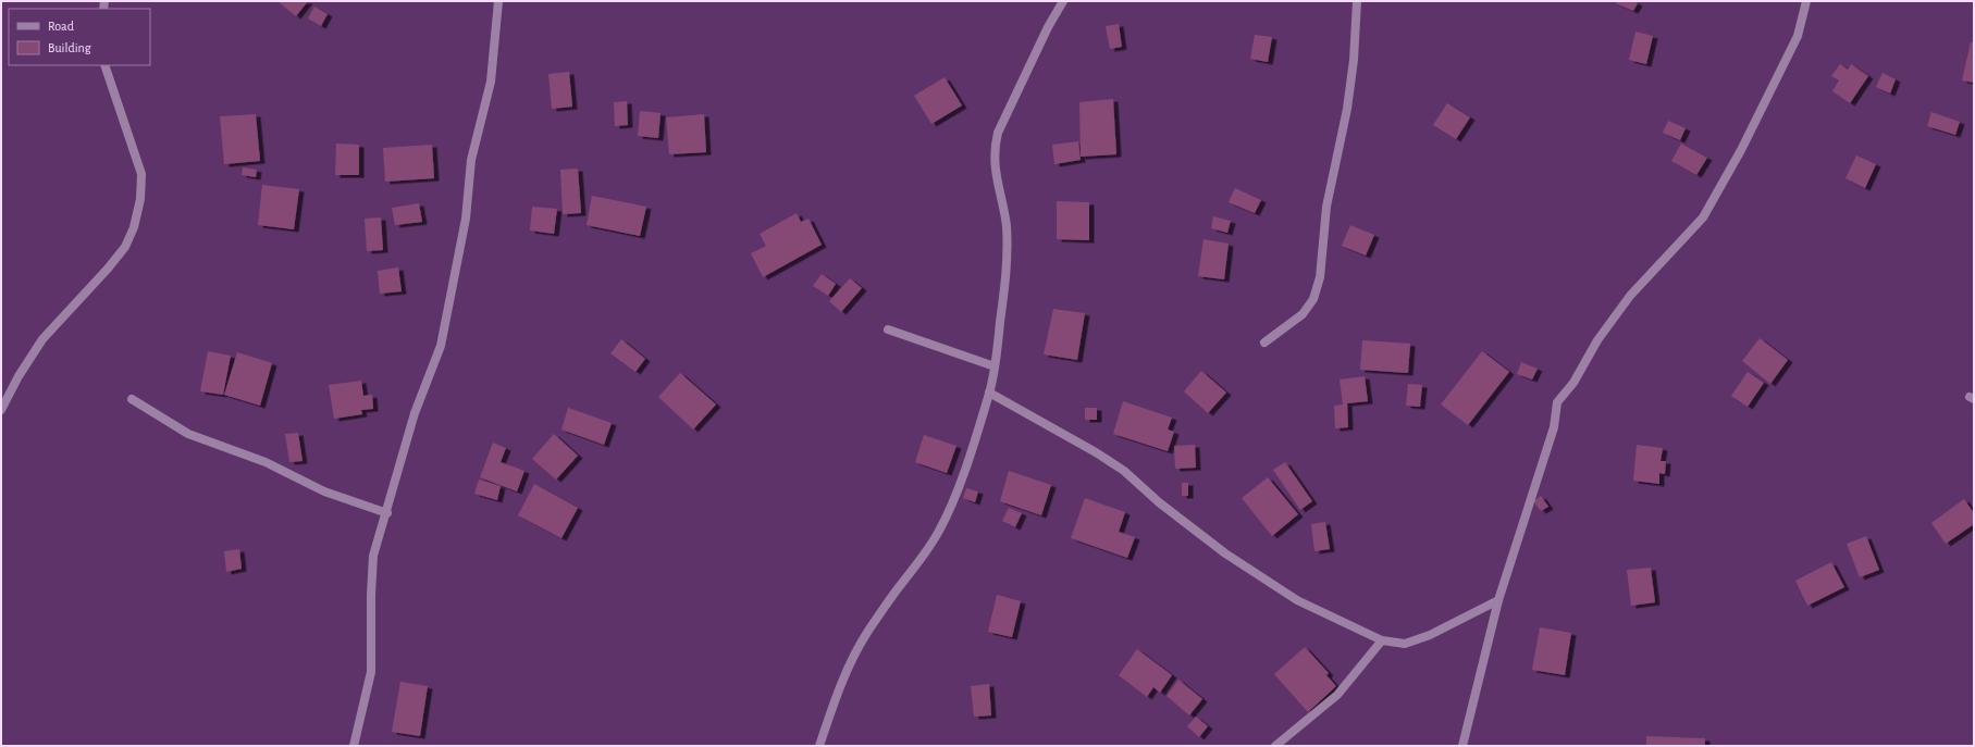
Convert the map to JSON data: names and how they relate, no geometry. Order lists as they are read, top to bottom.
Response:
{
  "legend": ["Road", "Building"]
}
